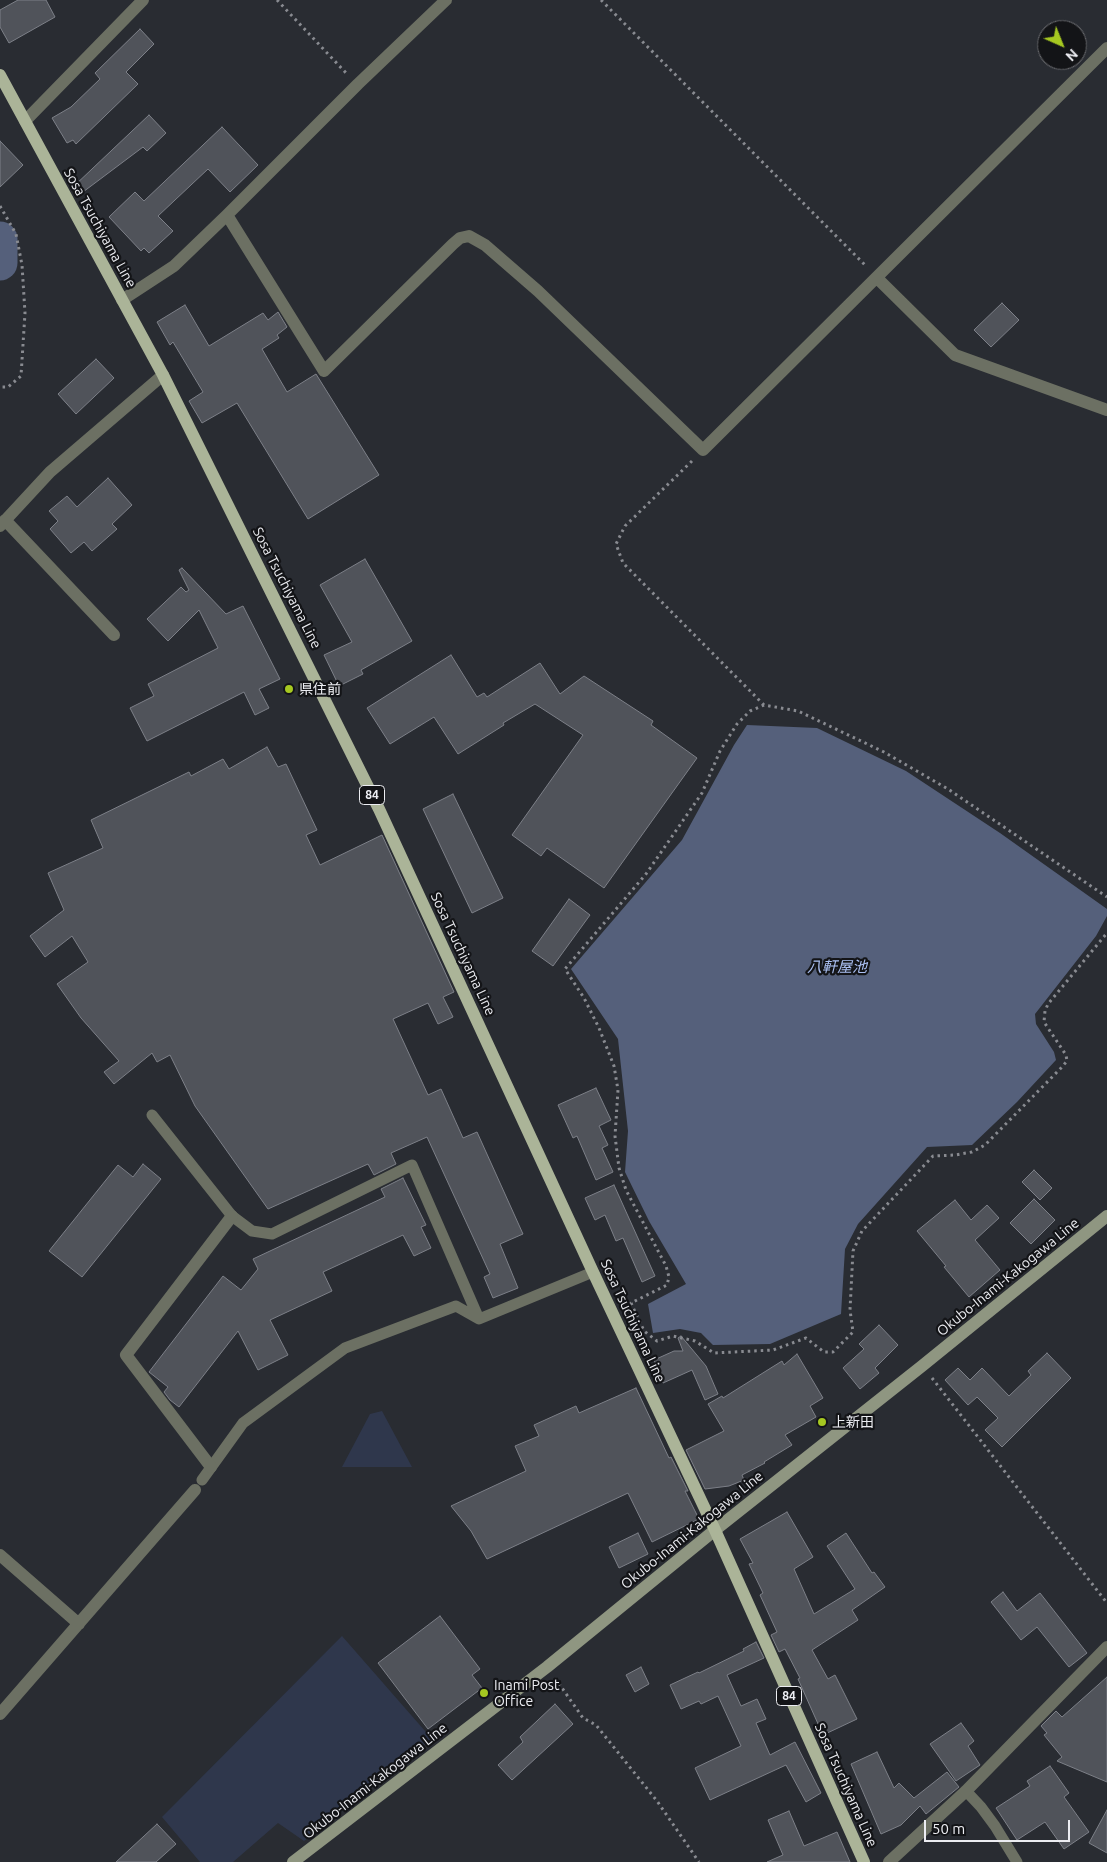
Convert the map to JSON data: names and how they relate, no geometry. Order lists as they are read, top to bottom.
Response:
{
  "streets": {
    "main road": ["Sosa Tsuchiyama Line", "84", "Okubo-Inami-Kakogawa Line"]
  },
  "crossings": [
    ["Sosa Tsuchiyama Line", "Okubo-Inami-Kakogawa Line"]
  ],
  "water": ["八軒屋池"],
  "places": ["県住前", "上新田", "Inami Post Office"],
  "scale_bar": "50 m",
  "north": "bottom right"
}
